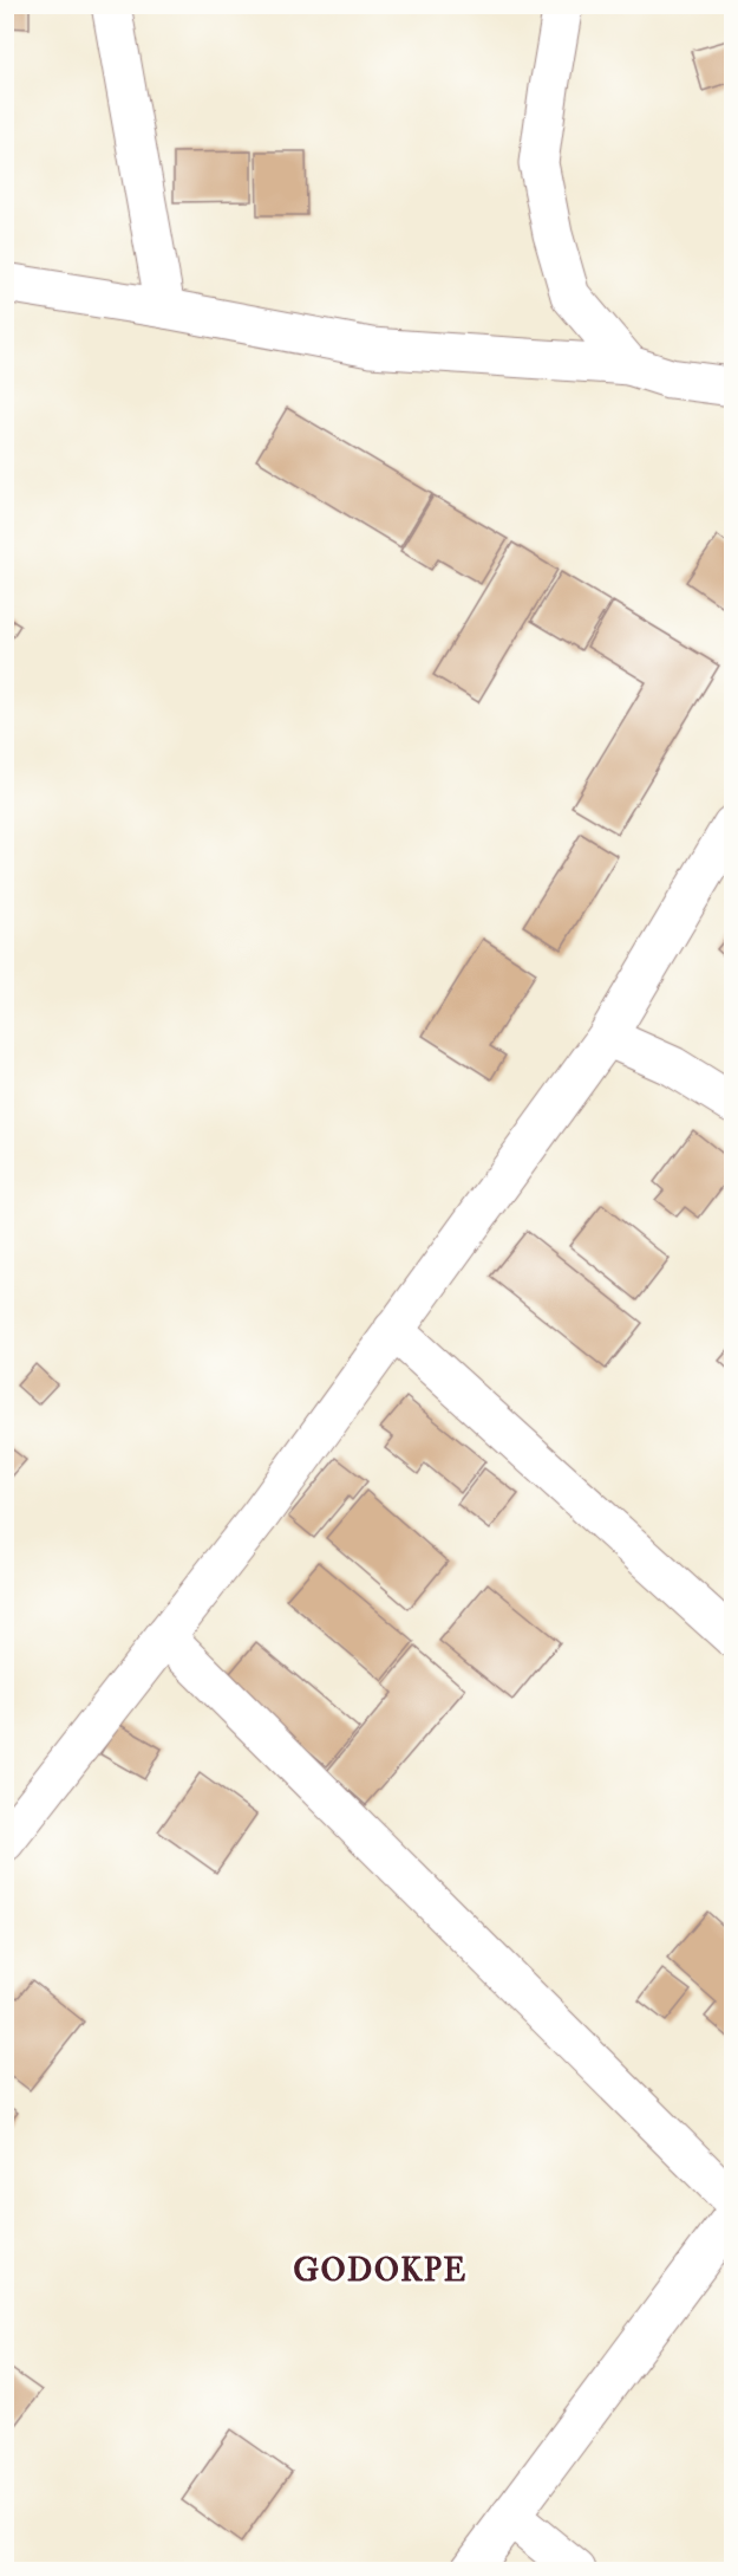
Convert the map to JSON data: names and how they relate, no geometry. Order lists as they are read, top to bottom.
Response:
{
  "districts": ["GODOKPE"]
}
